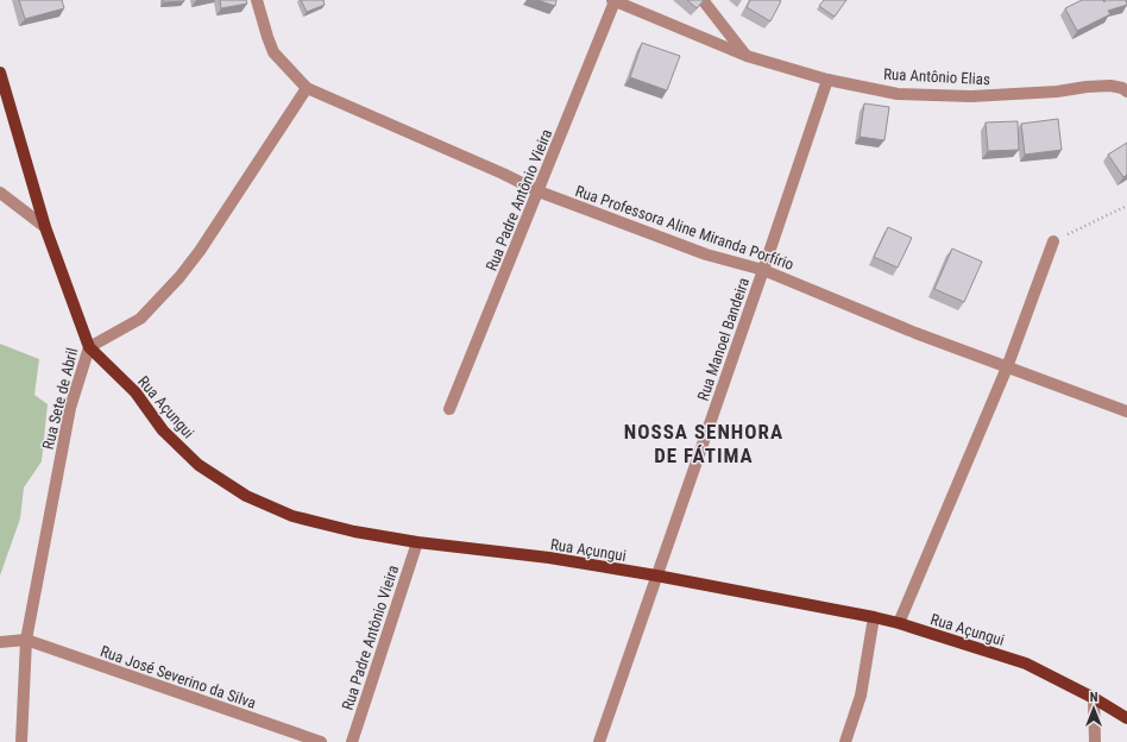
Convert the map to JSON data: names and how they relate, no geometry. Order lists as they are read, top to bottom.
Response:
{
  "streets": {
    "main road": ["Rua Sete de Abril", "Rua Açungui"],
    "street": [
      "Rua Antônio Elias",
      "Rua Padre Antônio Vieira",
      "Rua Professora Aline Miranda Porfírio",
      "Rua Manoel Bandeira",
      "Rua José Severino da Silva"
    ]
  },
  "crossings": [
    ["Rua Antônio Elias", "Rua Padre Antônio Vieira"],
    ["Rua Antônio Elias", "Rua Manoel Bandeira"],
    ["Rua Padre Antônio Vieira", "Rua Professora Aline Miranda Porfírio"],
    ["Rua Padre Antônio Vieira", "Rua Açungui"],
    ["Rua Professora Aline Miranda Porfírio", "Rua Manoel Bandeira"],
    ["Rua Manoel Bandeira", "Rua Açungui"],
    ["Rua Sete de Abril", "Rua Açungui"],
    ["Rua Sete de Abril", "Rua José Severino da Silva"]
  ],
  "districts": ["NOSSA SENHORA DE FÁTIMA"],
  "north": "top"
}
